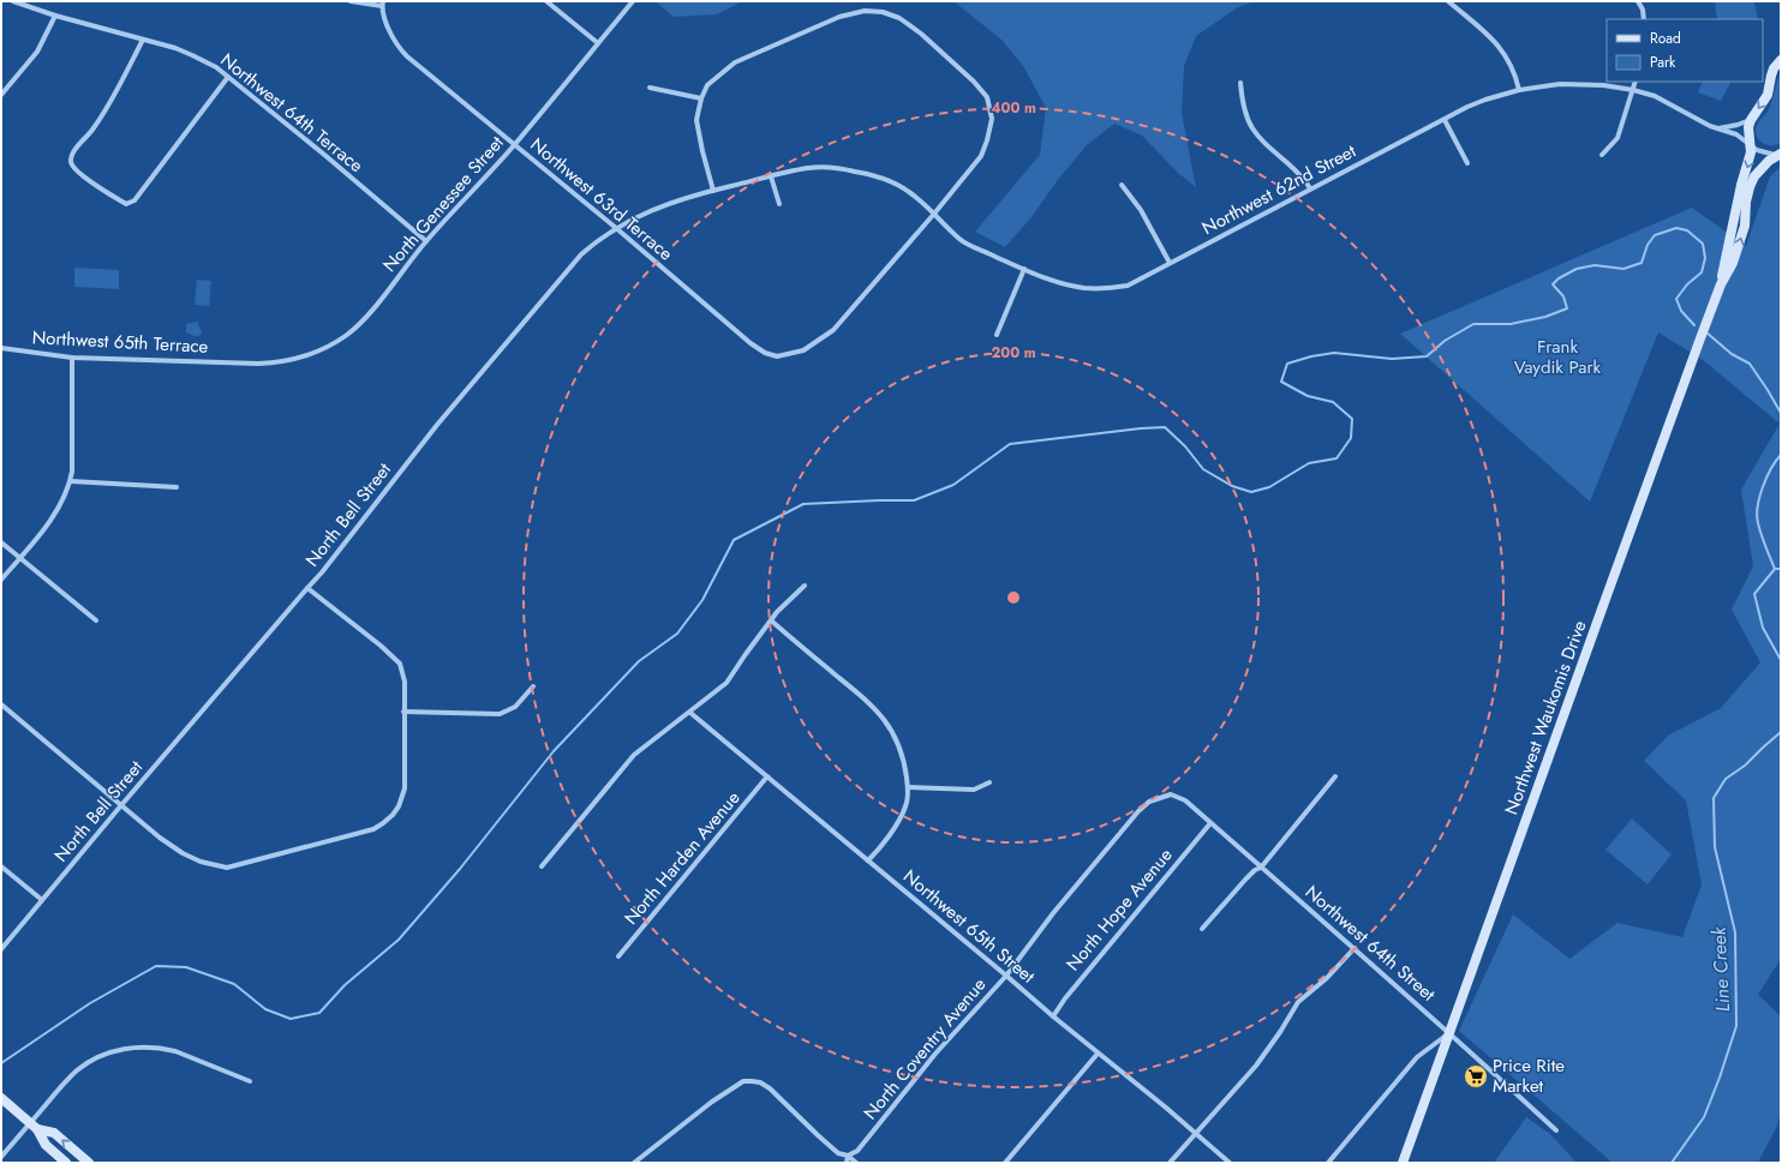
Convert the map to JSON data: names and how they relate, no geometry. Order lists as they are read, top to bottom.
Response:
{
  "streets": {
    "main road": ["Northwest Waukomis Drive"],
    "street": [
      "Northwest 64th Terrace",
      "Northwest 62nd Street",
      "Northwest 63rd Terrace",
      "North Genessee Street",
      "Northwest 65th Terrace",
      "North Bell Street",
      "North Harden Avenue",
      "North Hope Avenue",
      "Northwest 65th Street",
      "Northwest 64th Street",
      "North Coventry Avenue"
    ]
  },
  "crossings": [
    ["Northwest 64th Terrace", "North Genessee Street"],
    ["Northwest 62nd Street", "North Bell Street"],
    ["Northwest 62nd Street", "Northwest Waukomis Drive"],
    ["Northwest 63rd Terrace", "North Genessee Street"],
    ["Northwest 63rd Terrace", "North Bell Street"],
    ["North Genessee Street", "Northwest 65th Terrace"],
    ["Northwest Waukomis Drive", "Northwest 64th Street"],
    ["North Harden Avenue", "Northwest 65th Street"],
    ["North Hope Avenue", "Northwest 65th Street"],
    ["North Hope Avenue", "Northwest 64th Street"],
    ["Northwest 65th Street", "North Coventry Avenue"],
    ["Northwest 64th Street", "North Coventry Avenue"]
  ],
  "water": ["Line Creek"],
  "parks": ["Frank Vaydik Park"],
  "places": {
    "supermarket": ["Price Rite Market"]
  },
  "legend": ["Road", "Park"],
  "rings": ["400 m", "200 m"]
}
